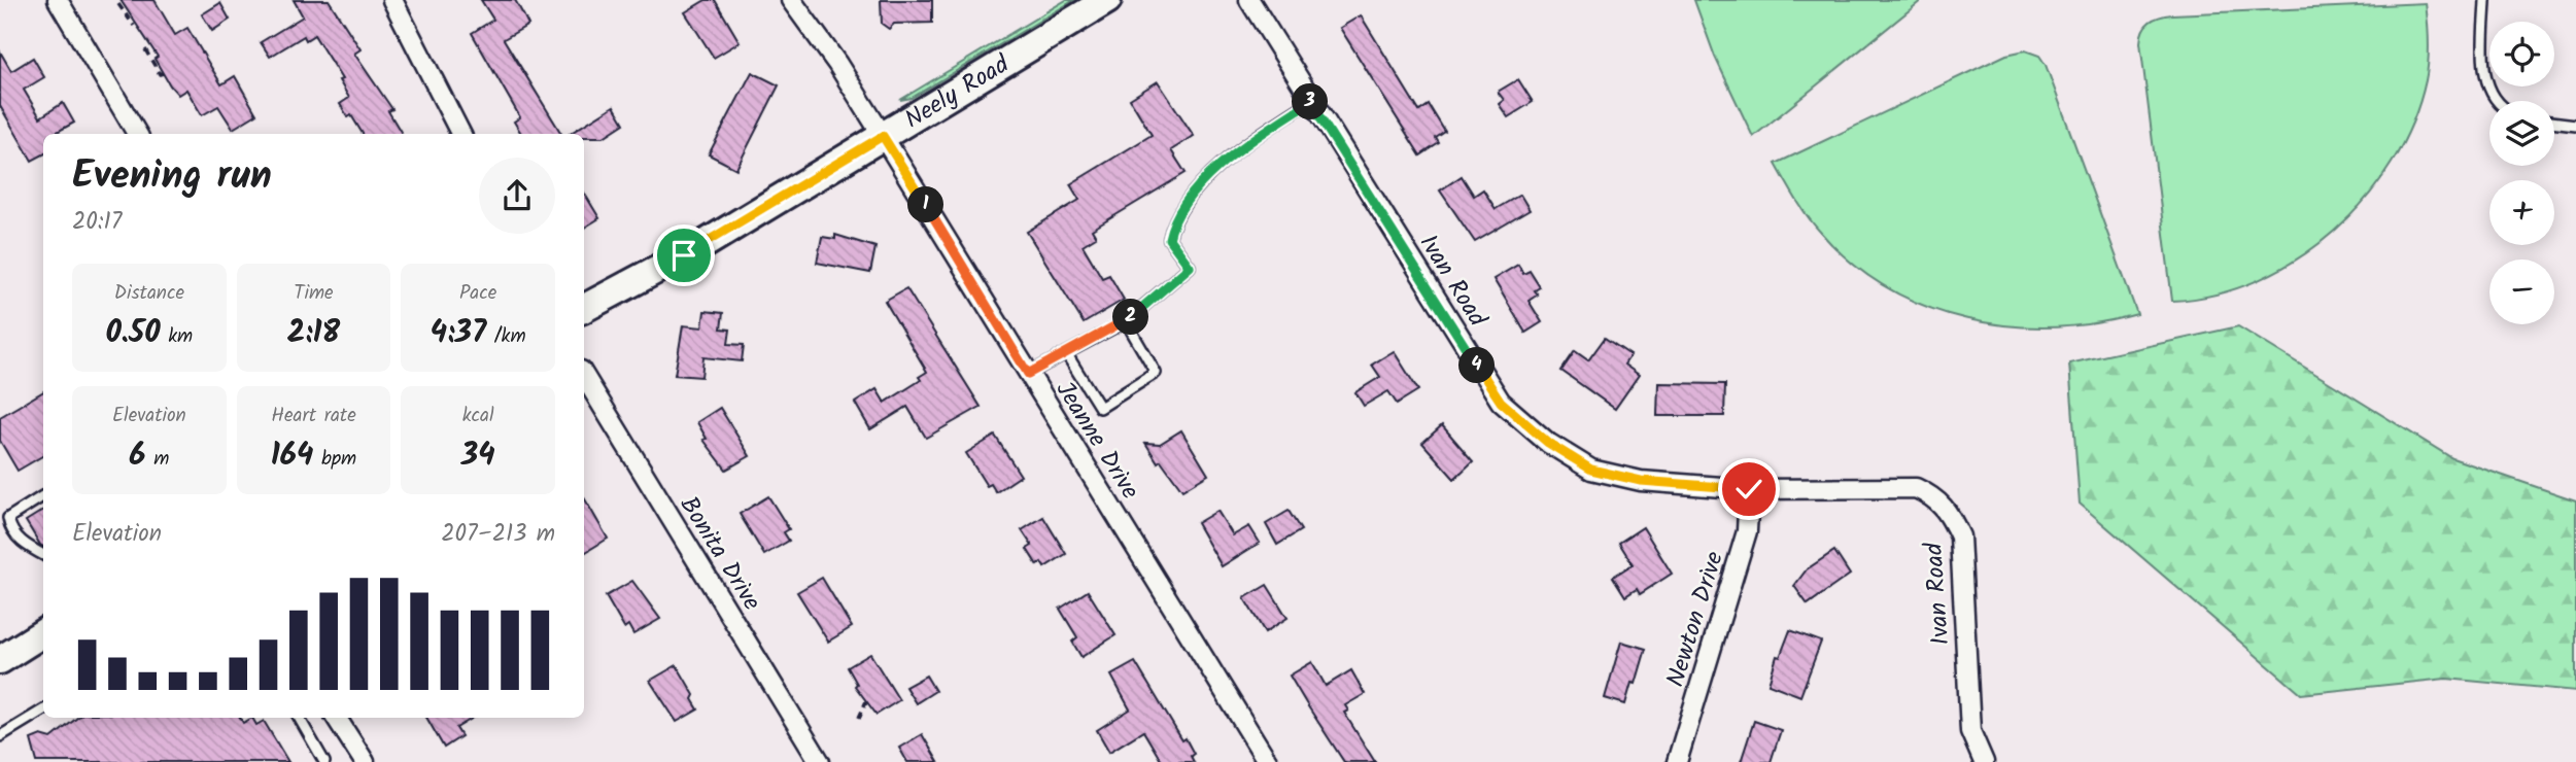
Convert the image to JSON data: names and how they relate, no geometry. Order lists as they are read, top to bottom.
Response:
{
  "streets": {
    "street": [
      "Neely Road",
      "Ivan Road",
      "Jeanne Drive",
      "Bonita Drive",
      "Newton Drive"
    ]
  },
  "crossings": [
    ["Neely Road", "Jeanne Drive"],
    ["Ivan Road", "Newton Drive"]
  ],
  "page": {
    "map_buttons": ["+", "−"],
    "pins": [
      "3",
      "1",
      "2",
      "4"
    ],
    "heading": ["Evening run", "20:17"],
    "stats": [
      ["Distance", "0.50 km"],
      ["Time", "2:18"],
      ["Pace", "4:37 /km"],
      ["Elevation", "6 m"],
      ["Heart rate", "164 bpm"],
      ["kcal", "34"]
    ],
    "chart": ["Elevation", "207–213 m"]
  }
}
